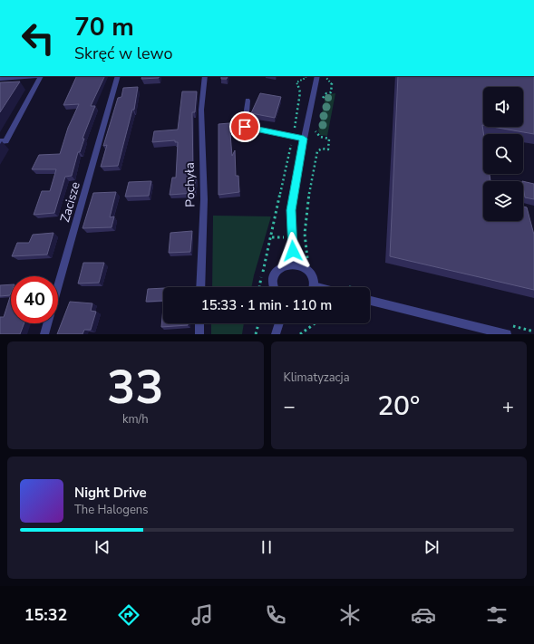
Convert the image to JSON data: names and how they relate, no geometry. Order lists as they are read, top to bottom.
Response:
{
  "streets": {
    "street": ["Pochyła", "Zacisze"]
  },
  "page": {
    "turn": ["70 m", "Skręć w lewo"],
    "limit": "40",
    "trip": "15:33 · 1 min · 110 m",
    "tile": [
      ["33", "km/h"],
      "Klimatyzacja"
    ],
    "heat": ["−", "20°", "+"],
    "song": ["Night Drive", "The Halogens"],
    "tabs": "15:32"
  }
}
